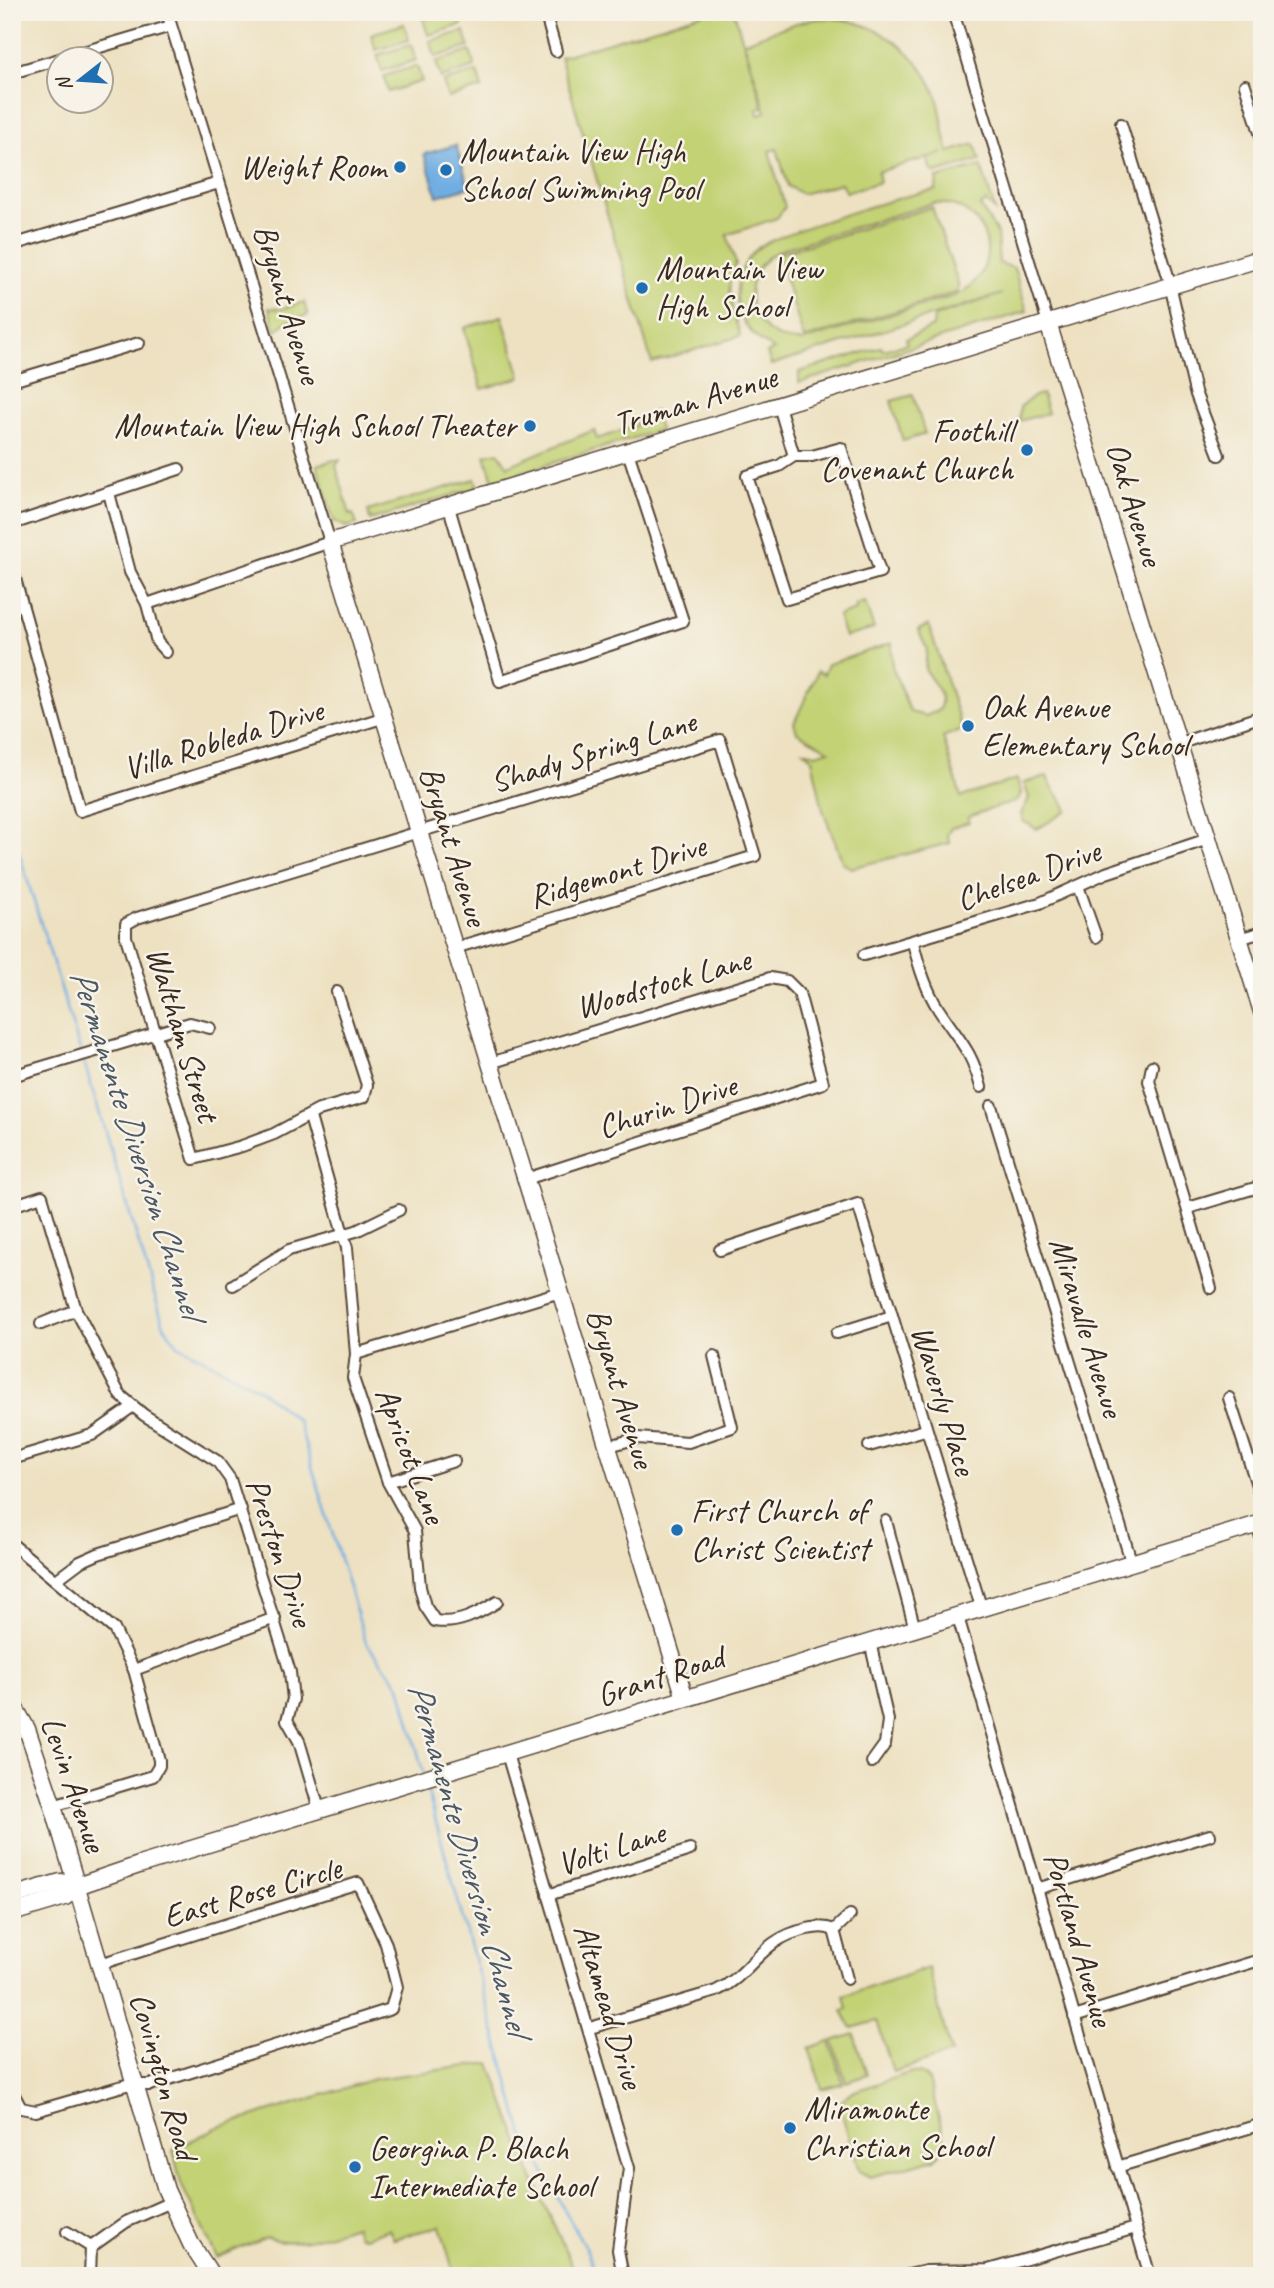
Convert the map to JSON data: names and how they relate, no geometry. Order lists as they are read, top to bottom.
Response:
{
  "streets": {
    "street": [
      "Bryant Avenue",
      "Truman Avenue",
      "Oak Avenue",
      "Villa Robleda Drive",
      "Shady Spring Lane",
      "Ridgemont Drive",
      "Chelsea Drive",
      "Woodstock Lane",
      "Waltham Street",
      "Churin Drive",
      "Miravalle Avenue",
      "Waverly Place",
      "Apricot Lane",
      "Preston Drive",
      "Grant Road",
      "Levin Avenue",
      "Volti Lane",
      "East Rose Circle",
      "Portland Avenue",
      "Altamead Drive",
      "Covington Road"
    ]
  },
  "crossings": [
    ["Bryant Avenue", "Truman Avenue"],
    ["Bryant Avenue", "Villa Robleda Drive"],
    ["Bryant Avenue", "Shady Spring Lane"],
    ["Bryant Avenue", "Ridgemont Drive"],
    ["Bryant Avenue", "Woodstock Lane"],
    ["Bryant Avenue", "Churin Drive"],
    ["Bryant Avenue", "Grant Road"],
    ["Truman Avenue", "Oak Avenue"],
    ["Oak Avenue", "Chelsea Drive"],
    ["Shady Spring Lane", "Ridgemont Drive"],
    ["Shady Spring Lane", "Waltham Street"],
    ["Woodstock Lane", "Churin Drive"],
    ["Waltham Street", "Apricot Lane"],
    ["Miravalle Avenue", "Grant Road"],
    ["Waverly Place", "Grant Road"],
    ["Preston Drive", "Grant Road"],
    ["Grant Road", "Levin Avenue"],
    ["Grant Road", "Portland Avenue"],
    ["Grant Road", "Altamead Drive"],
    ["Grant Road", "Covington Road"],
    ["Levin Avenue", "Covington Road"],
    ["Volti Lane", "Altamead Drive"],
    ["East Rose Circle", "Covington Road"]
  ],
  "water": ["Permanente Diversion Channel"],
  "places": [
    "Weight Room",
    "Mountain View High School Swimming Pool",
    "Mountain View High School",
    "Mountain View High School Theater",
    "Foothill Covenant Church",
    "Oak Avenue Elementary School",
    "First Church of Christ Scientist",
    "Miramonte Christian School",
    "Georgina P. Blach Intermediate School"
  ],
  "north": "left"
}
